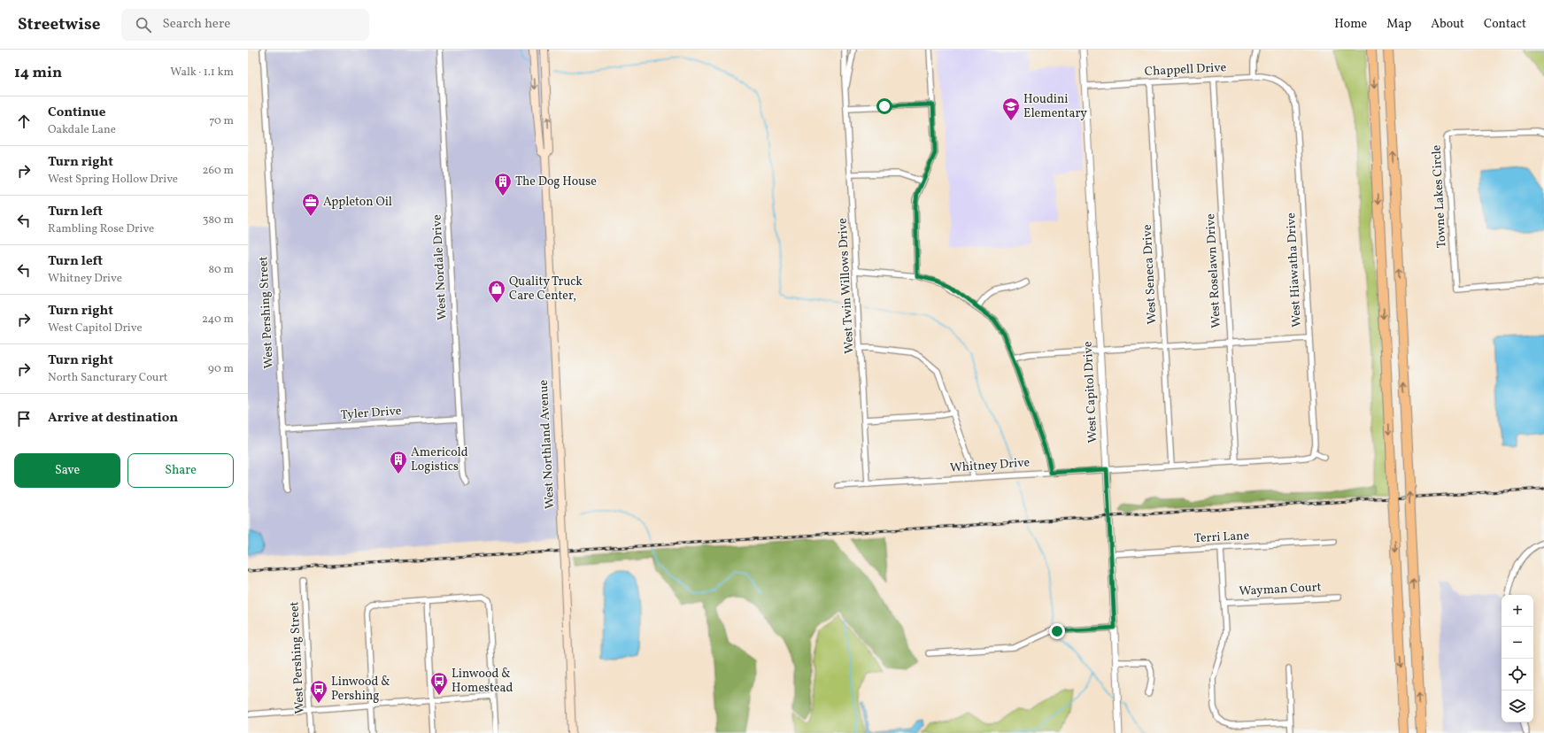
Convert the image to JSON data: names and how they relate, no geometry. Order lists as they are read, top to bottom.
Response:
{
  "streets": {
    "main road": ["West Northland Avenue"],
    "street": [
      "Chappell Drive",
      "Towne Lakes Circle",
      "West Nordale Drive",
      "West Hiawatha Drive",
      "West Roselawn Drive",
      "West Seneca Drive",
      "West Twin Willows Drive",
      "West Pershing Street",
      "West Capitol Drive",
      "Tyler Drive",
      "Whitney Drive",
      "Terri Lane",
      "Wayman Court"
    ]
  },
  "crossings": [
    ["Chappell Drive", "West Hiawatha Drive"],
    ["Chappell Drive", "West Roselawn Drive"],
    ["Chappell Drive", "West Seneca Drive"],
    ["Chappell Drive", "West Capitol Drive"],
    ["West Nordale Drive", "Tyler Drive"],
    ["West Hiawatha Drive", "Whitney Drive"],
    ["West Roselawn Drive", "Whitney Drive"],
    ["West Seneca Drive", "Whitney Drive"],
    ["West Twin Willows Drive", "Whitney Drive"],
    ["West Pershing Street", "Tyler Drive"],
    ["West Capitol Drive", "Whitney Drive"],
    ["West Capitol Drive", "Terri Lane"]
  ],
  "places": {
    "school or university": ["Houdini Elementary"],
    "building": ["The Dog House", "Americold Logistics"],
    "office": ["Appleton Oil"],
    "shop": ["Quality Truck Care Center,"],
    "bus stop": ["Linwood & Homestead", "Linwood & Pershing"]
  },
  "page": {
    "header": "Streetwise",
    "search": "Search here",
    "nav": [
      "Home",
      "Map",
      "About",
      "Contact"
    ],
    "heading": ["14 min", "Walk · 1.1 km"],
    "list": [
      ["Continue", "Oakdale Lane", "70 m"],
      ["Turn right", "West Spring Hollow Drive", "260 m"],
      ["Turn left", "Rambling Rose Drive", "380 m"],
      ["Turn left", "Whitney Drive", "80 m"],
      ["Turn right", "West Capitol Drive", "240 m"],
      ["Turn right", "North Sancturary Court", "90 m"],
      "Arrive at destination"
    ],
    "buttons": ["Save", "Share"],
    "map_buttons": ["+", "−"]
  }
}
